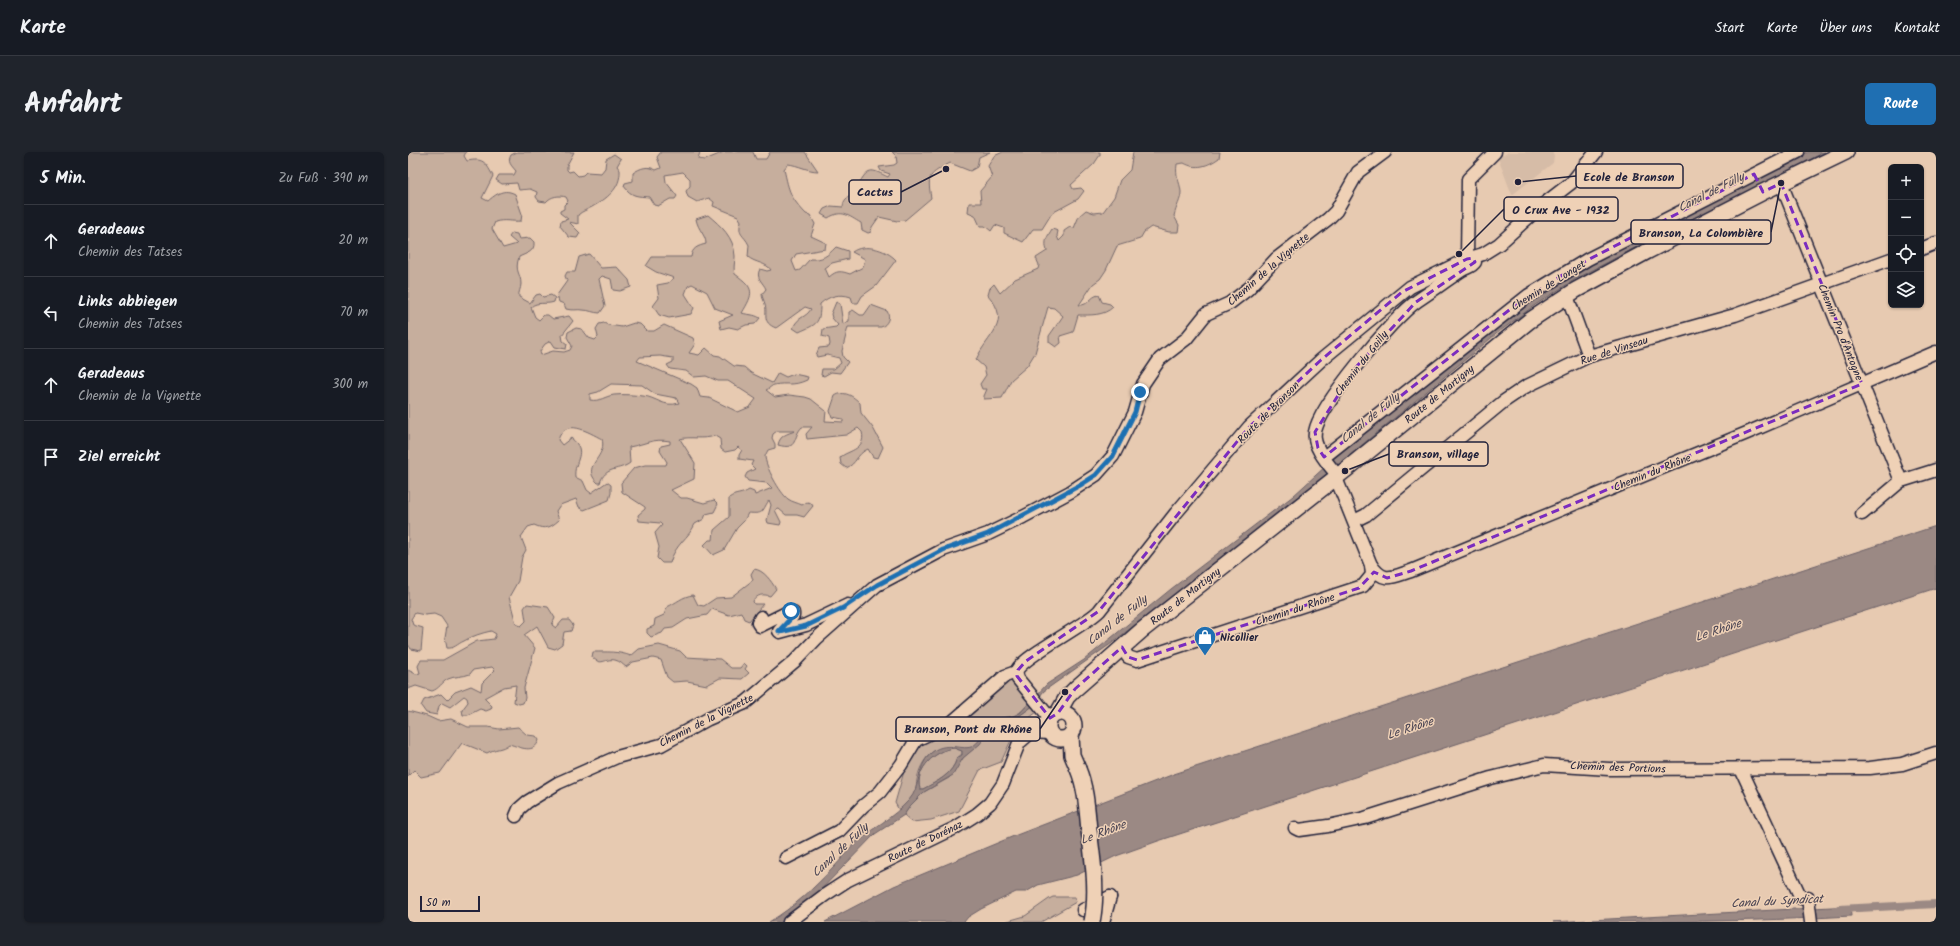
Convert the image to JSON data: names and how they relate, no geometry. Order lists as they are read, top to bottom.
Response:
{
  "streets": {
    "main road": ["Route de Martigny"],
    "street": [
      "Chemin de la Vignette",
      "Chemin de Longet",
      "Chemin Pro d'Antogne",
      "Rue de Vinseau",
      "Chemin du Goilly",
      "Route de Branson",
      "Chemin du Rhône",
      "Chemin des Portions",
      "Route de Dorénaz"
    ]
  },
  "crossings": [
    ["Chemin de Longet", "Chemin du Goilly"],
    ["Chemin Pro d'Antogne", "Rue de Vinseau"],
    ["Chemin Pro d'Antogne", "Route de Martigny"],
    ["Chemin Pro d'Antogne", "Chemin du Rhône"],
    ["Rue de Vinseau", "Chemin du Goilly"],
    ["Chemin du Goilly", "Route de Martigny"],
    ["Chemin du Goilly", "Route de Branson"],
    ["Chemin du Goilly", "Chemin du Rhône"],
    ["Route de Martigny", "Chemin du Rhône"],
    ["Route de Martigny", "Route de Dorénaz"]
  ],
  "water": ["Canal de Fully", "Le Rhône", "Canal du Syndicat"],
  "places": {
    "other": [
      "Cactus",
      "Ecole de Branson",
      "Branson, La Colombière",
      "O Crux Ave - 1932",
      "Branson, village",
      "Branson, Pont du Rhône"
    ],
    "shop": ["Nicollier"]
  },
  "scale_bar": "50 m",
  "page": {
    "header": "Karte",
    "nav": [
      "Start",
      "Karte",
      "Über uns",
      "Kontakt"
    ],
    "title": "Anfahrt",
    "buttons": "Route",
    "heading": ["5 Min.", "Zu Fuß · 390 m"],
    "map_buttons": ["+", "−"],
    "list": [
      ["Geradeaus", "Chemin des Tatses", "20 m"],
      ["Links abbiegen", "Chemin des Tatses", "70 m"],
      ["Geradeaus", "Chemin de la Vignette", "300 m"],
      "Ziel erreicht"
    ],
    "scale": "50 m"
  }
}
